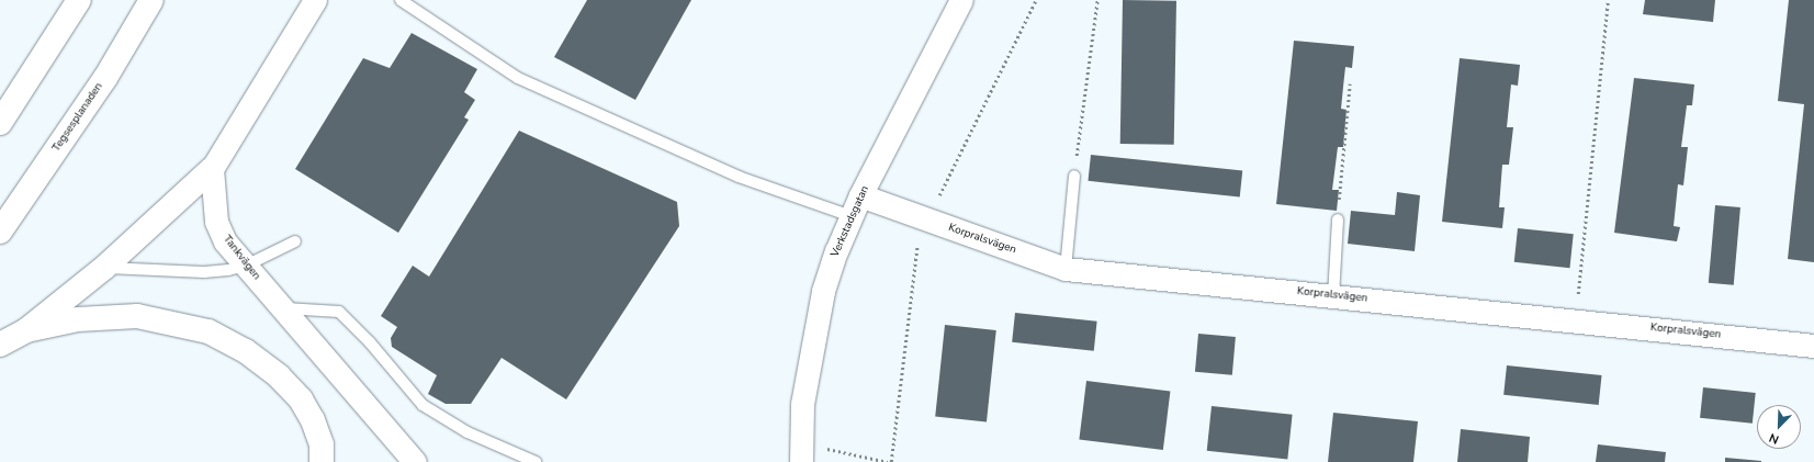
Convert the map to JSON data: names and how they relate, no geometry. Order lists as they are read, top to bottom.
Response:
{
  "streets": {
    "main road": ["Tegsesplanaden"],
    "street": ["Verkstadsgatan", "Korpralsvägen", "Tankvägen"]
  },
  "crossings": [
    ["Verkstadsgatan", "Korpralsvägen"]
  ],
  "north": "bottom left"
}
